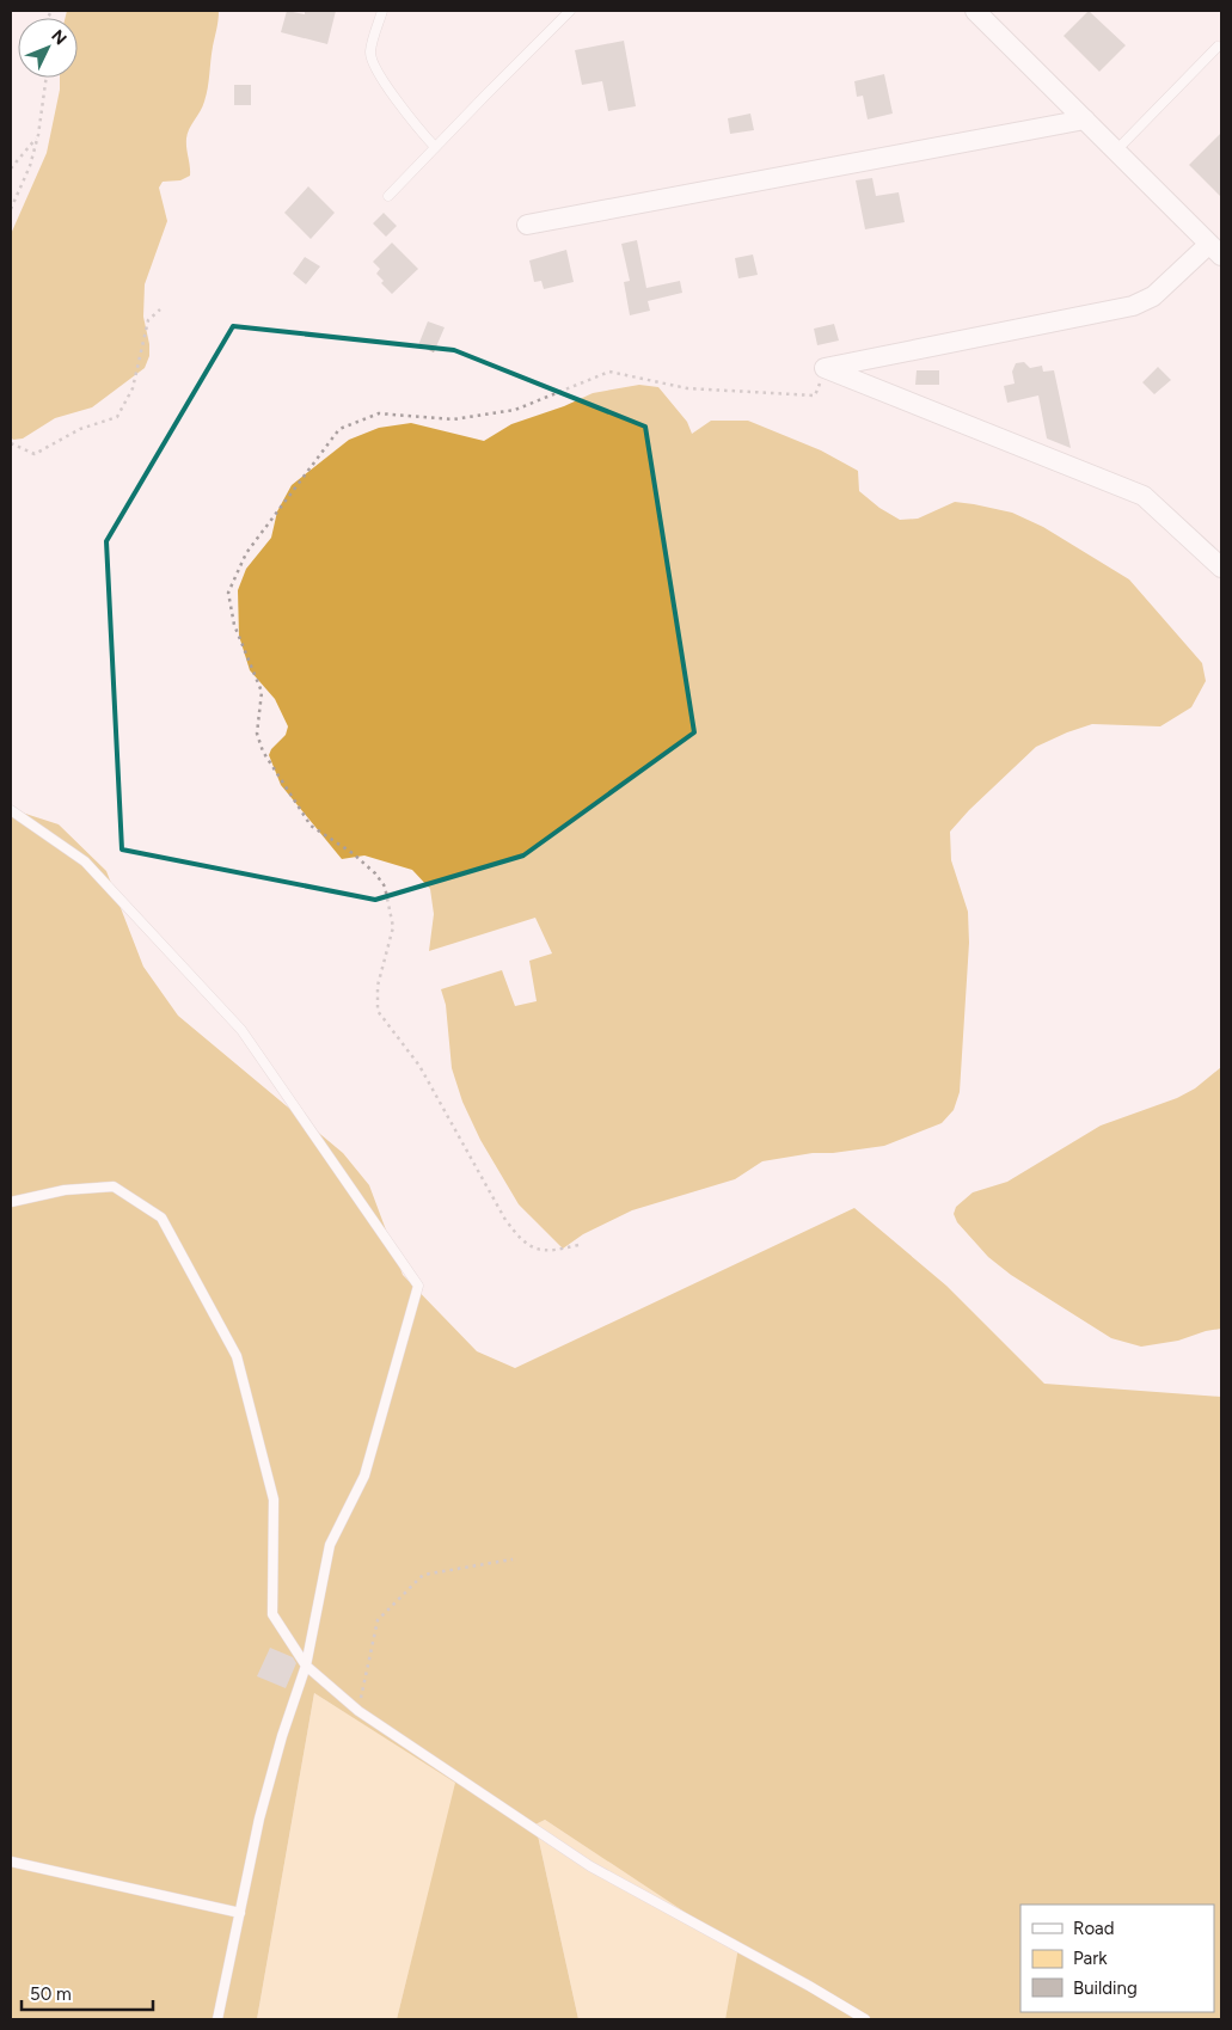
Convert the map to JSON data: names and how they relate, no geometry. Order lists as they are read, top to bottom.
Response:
{
  "legend": ["Road", "Park", "Building"],
  "scale_bar": "50 m",
  "north": "top right"
}
